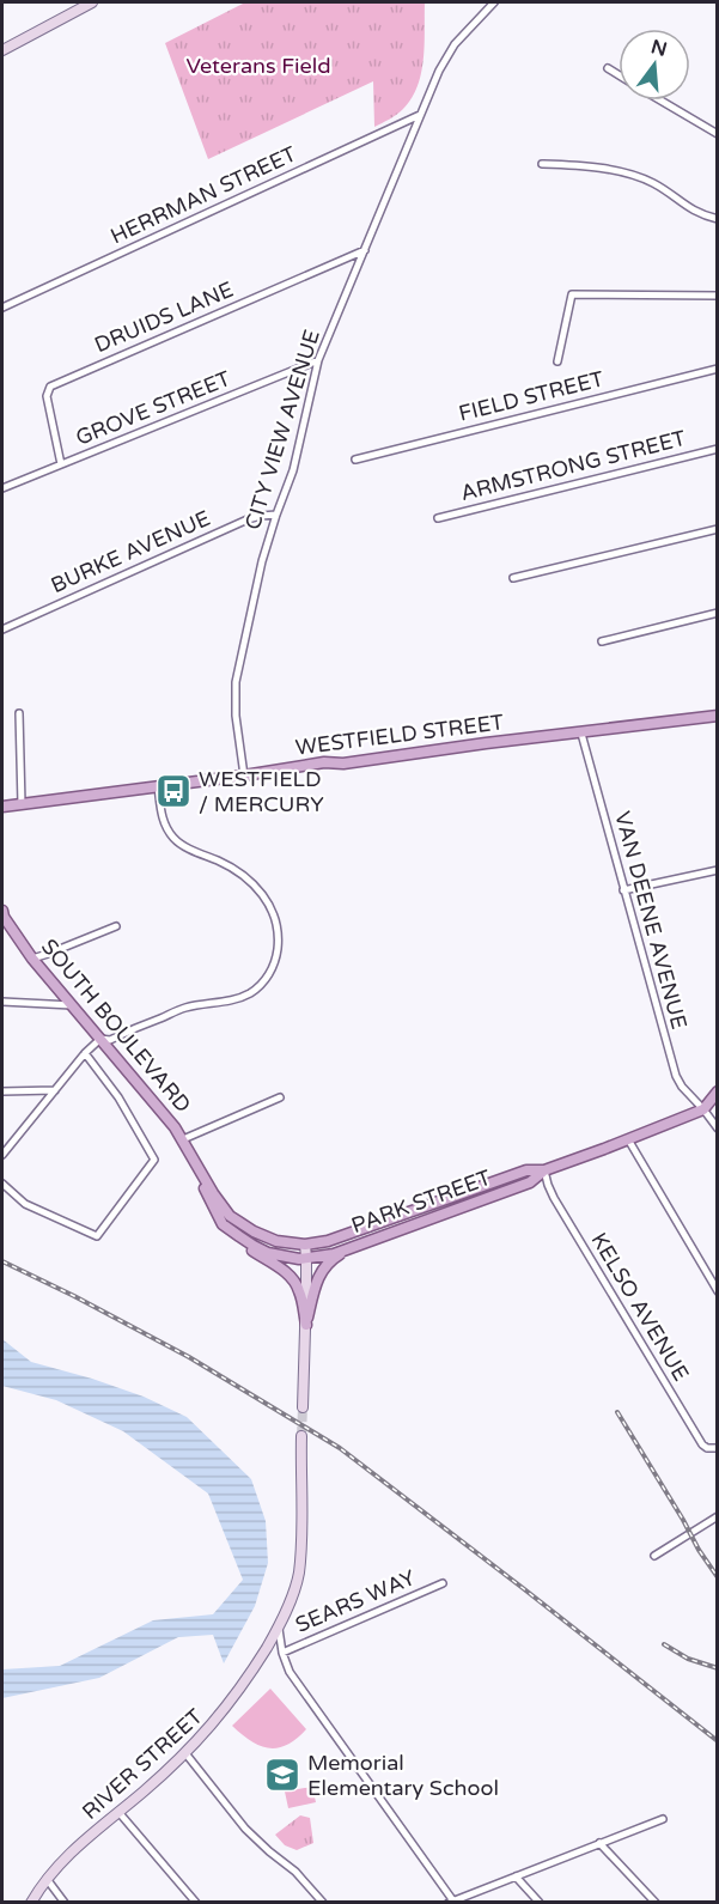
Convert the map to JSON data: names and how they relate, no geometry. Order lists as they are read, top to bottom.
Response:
{
  "streets": {
    "main road": [
      "WESTFIELD STREET",
      "SOUTH BOULEVARD",
      "PARK STREET",
      "RIVER STREET"
    ],
    "street": [
      "HERRMAN STREET",
      "DRUIDS LANE",
      "FIELD STREET",
      "GROVE STREET",
      "CITY VIEW AVENUE",
      "ARMSTRONG STREET",
      "BURKE AVENUE",
      "VAN DEENE AVENUE",
      "KELSO AVENUE",
      "SEARS WAY"
    ]
  },
  "crossings": [
    ["HERRMAN STREET", "CITY VIEW AVENUE"],
    ["DRUIDS LANE", "GROVE STREET"],
    ["DRUIDS LANE", "CITY VIEW AVENUE"],
    ["GROVE STREET", "CITY VIEW AVENUE"],
    ["CITY VIEW AVENUE", "BURKE AVENUE"],
    ["CITY VIEW AVENUE", "WESTFIELD STREET"],
    ["WESTFIELD STREET", "VAN DEENE AVENUE"],
    ["VAN DEENE AVENUE", "PARK STREET"],
    ["SOUTH BOULEVARD", "PARK STREET"],
    ["PARK STREET", "KELSO AVENUE"]
  ],
  "parks": ["Veterans Field"],
  "places": {
    "bus stop": ["WESTFIELD / MERCURY"],
    "school or university": ["Memorial Elementary School"]
  },
  "north": "top"
}
